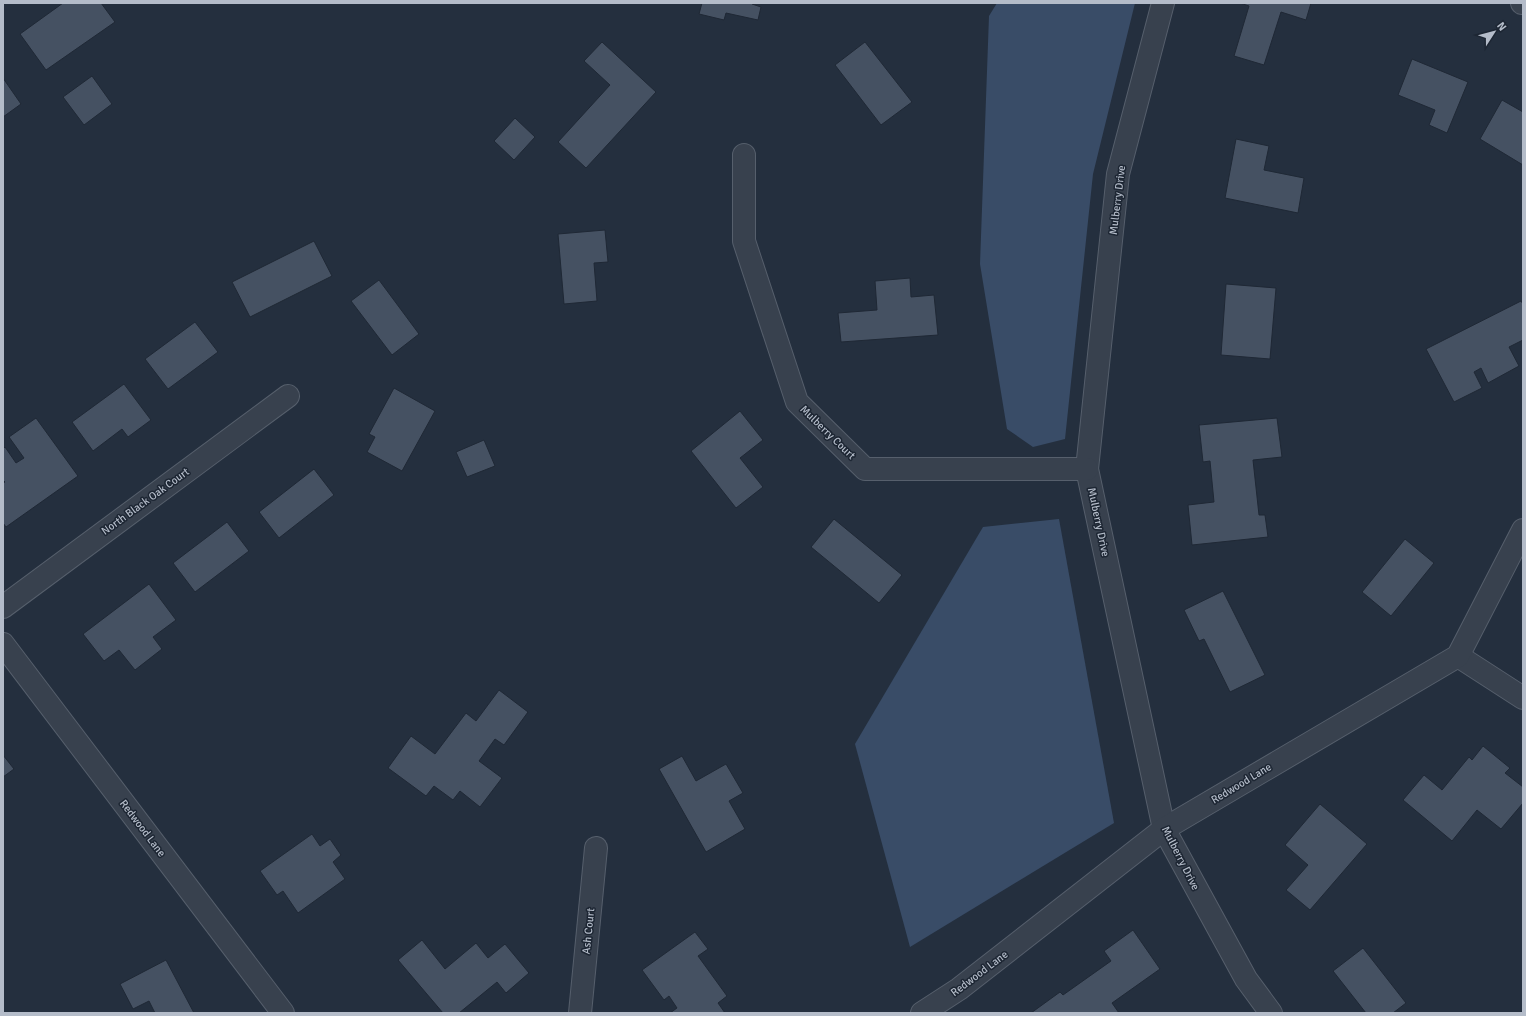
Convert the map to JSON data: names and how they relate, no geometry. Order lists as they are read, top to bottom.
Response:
{
  "streets": {
    "street": [
      "Mulberry Drive",
      "Mulberry Court",
      "North Black Oak Court",
      "Redwood Lane",
      "Ash Court"
    ]
  },
  "crossings": [
    ["Mulberry Drive", "Mulberry Court"],
    ["Mulberry Drive", "Redwood Lane"]
  ],
  "north": "top right"
}
